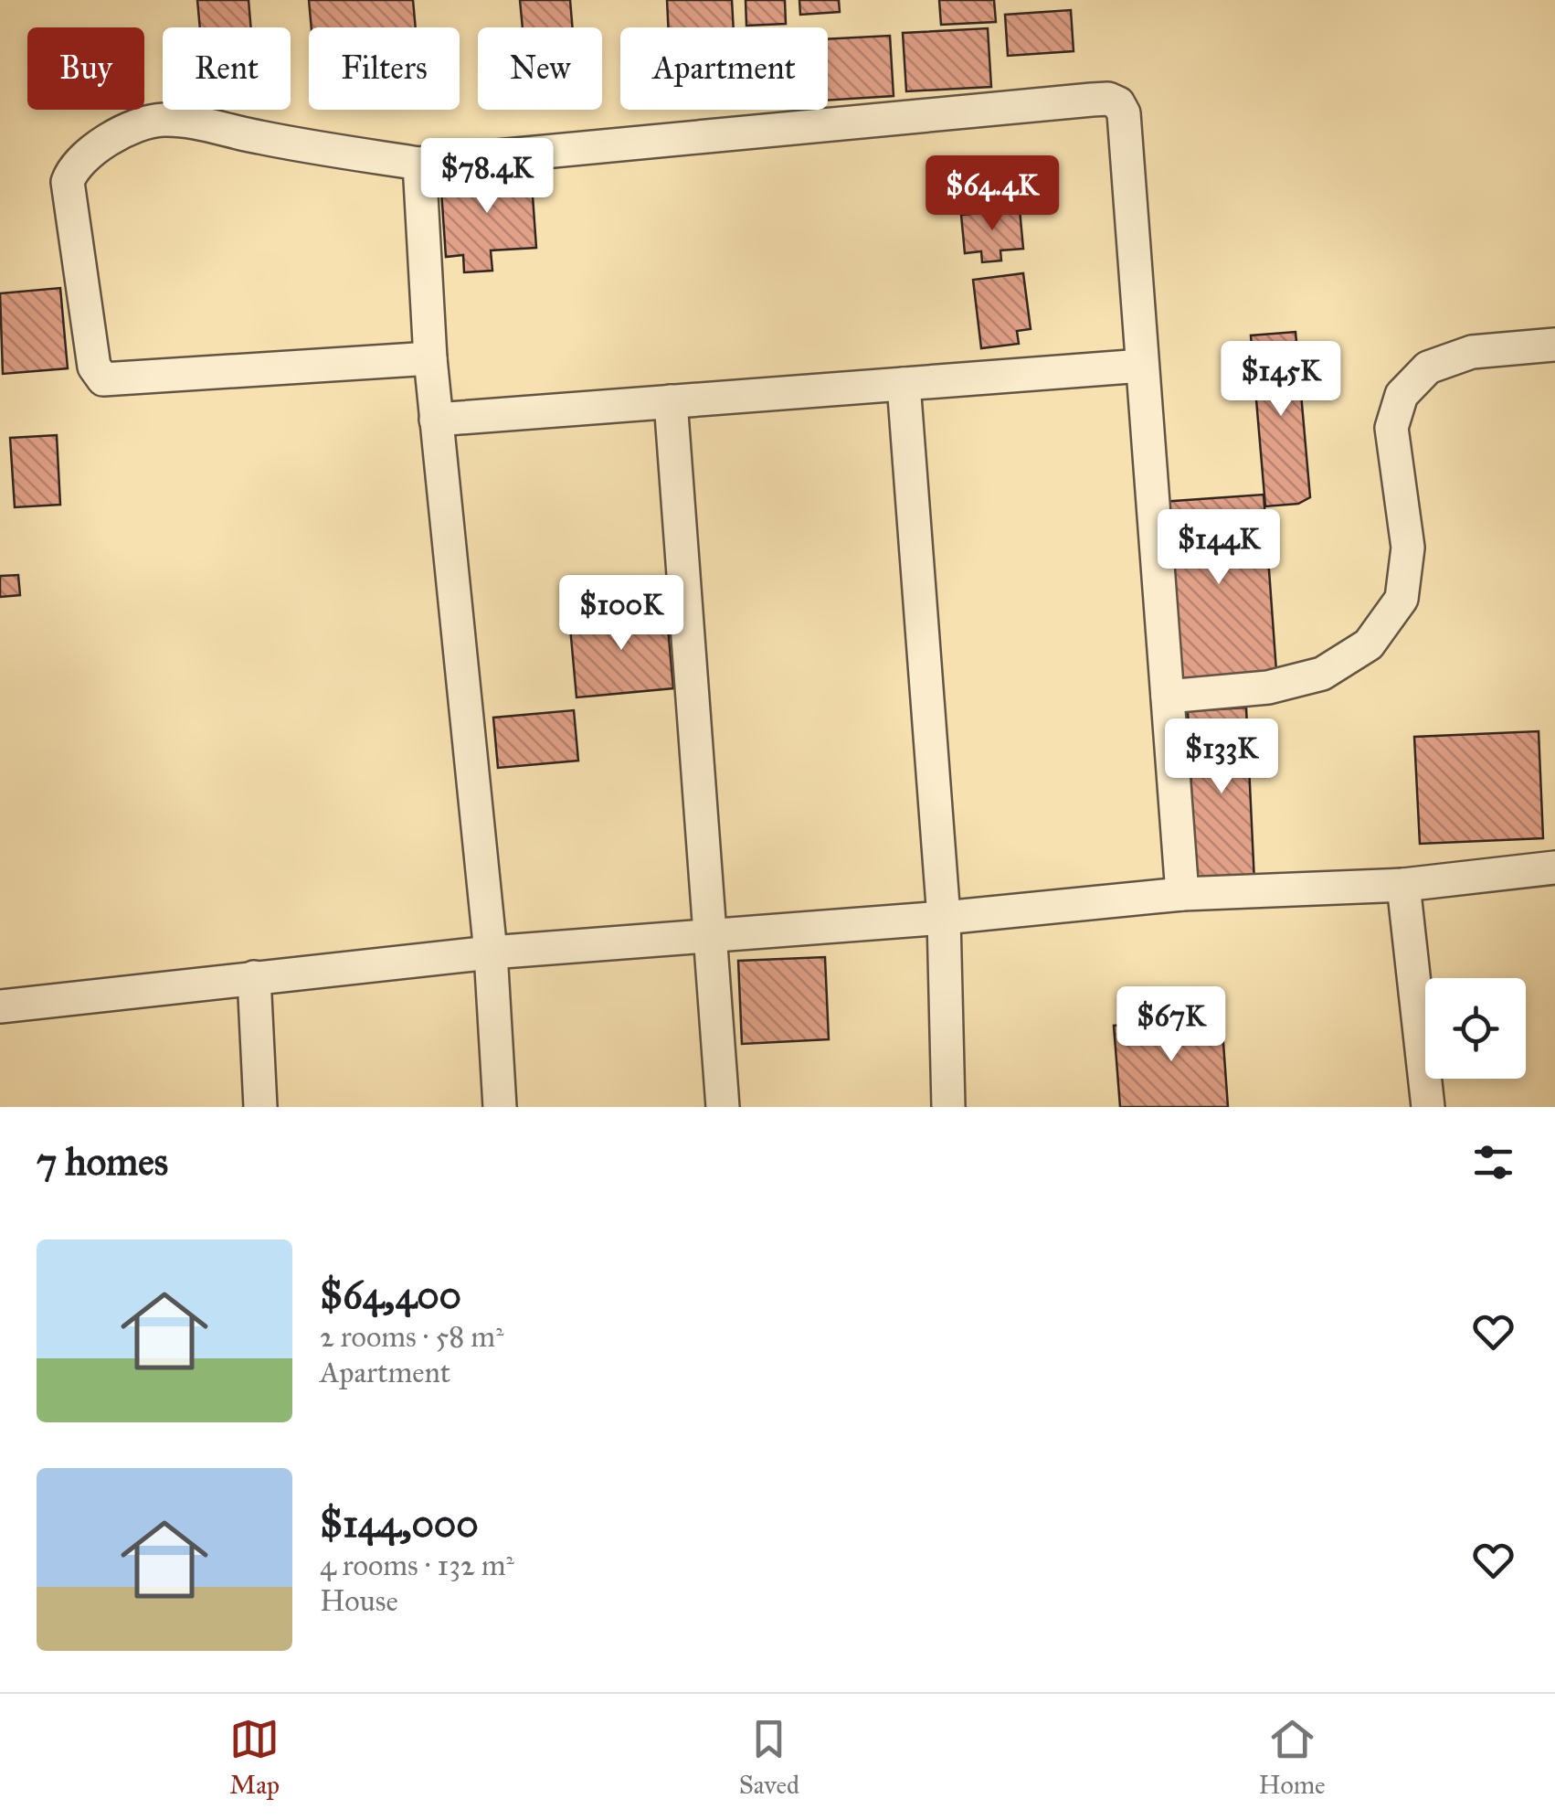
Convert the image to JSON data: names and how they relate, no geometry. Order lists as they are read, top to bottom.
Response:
{
  "page": {
    "chip": [
      "Buy",
      "Rent",
      "Filters",
      "New",
      "Apartment"
    ],
    "price": [
      "$78.4K",
      "$64.4K",
      "$145K",
      "$144K",
      "$100K",
      "$133K",
      "$67K"
    ],
    "heading": "7 homes",
    "list": [
      {
        "name": "$64,400",
        "note": "2 rooms · 58 m² · Apartment"
      },
      {
        "name": "$144,000",
        "note": "4 rooms · 132 m² · House"
      }
    ],
    "tabs": ["Map", "Saved", "Home"]
  }
}
